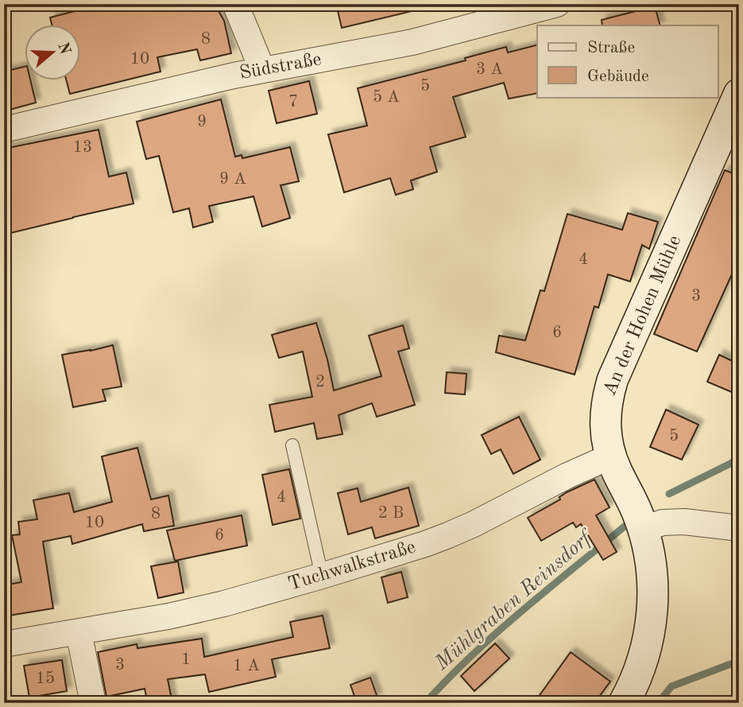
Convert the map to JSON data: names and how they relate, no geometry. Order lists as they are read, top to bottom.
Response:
{
  "streets": {
    "street": ["Südstraße", "An der Hohen Mühle", "Tuchwalkstraße"]
  },
  "crossings": [
    ["An der Hohen Mühle", "Tuchwalkstraße"]
  ],
  "water": ["Mühlgraben Reinsdorf"],
  "house_numbers": [
    "8",
    "10",
    "3 A",
    "5",
    "5 A",
    "7",
    "9",
    "13",
    "9 A",
    "4",
    "3",
    "6",
    "2",
    "5",
    "4",
    "2 B",
    "8",
    "10",
    "6",
    "1",
    "3",
    "1 A",
    "15"
  ],
  "legend": ["Straße", "Gebäude"],
  "north": "right"
}
